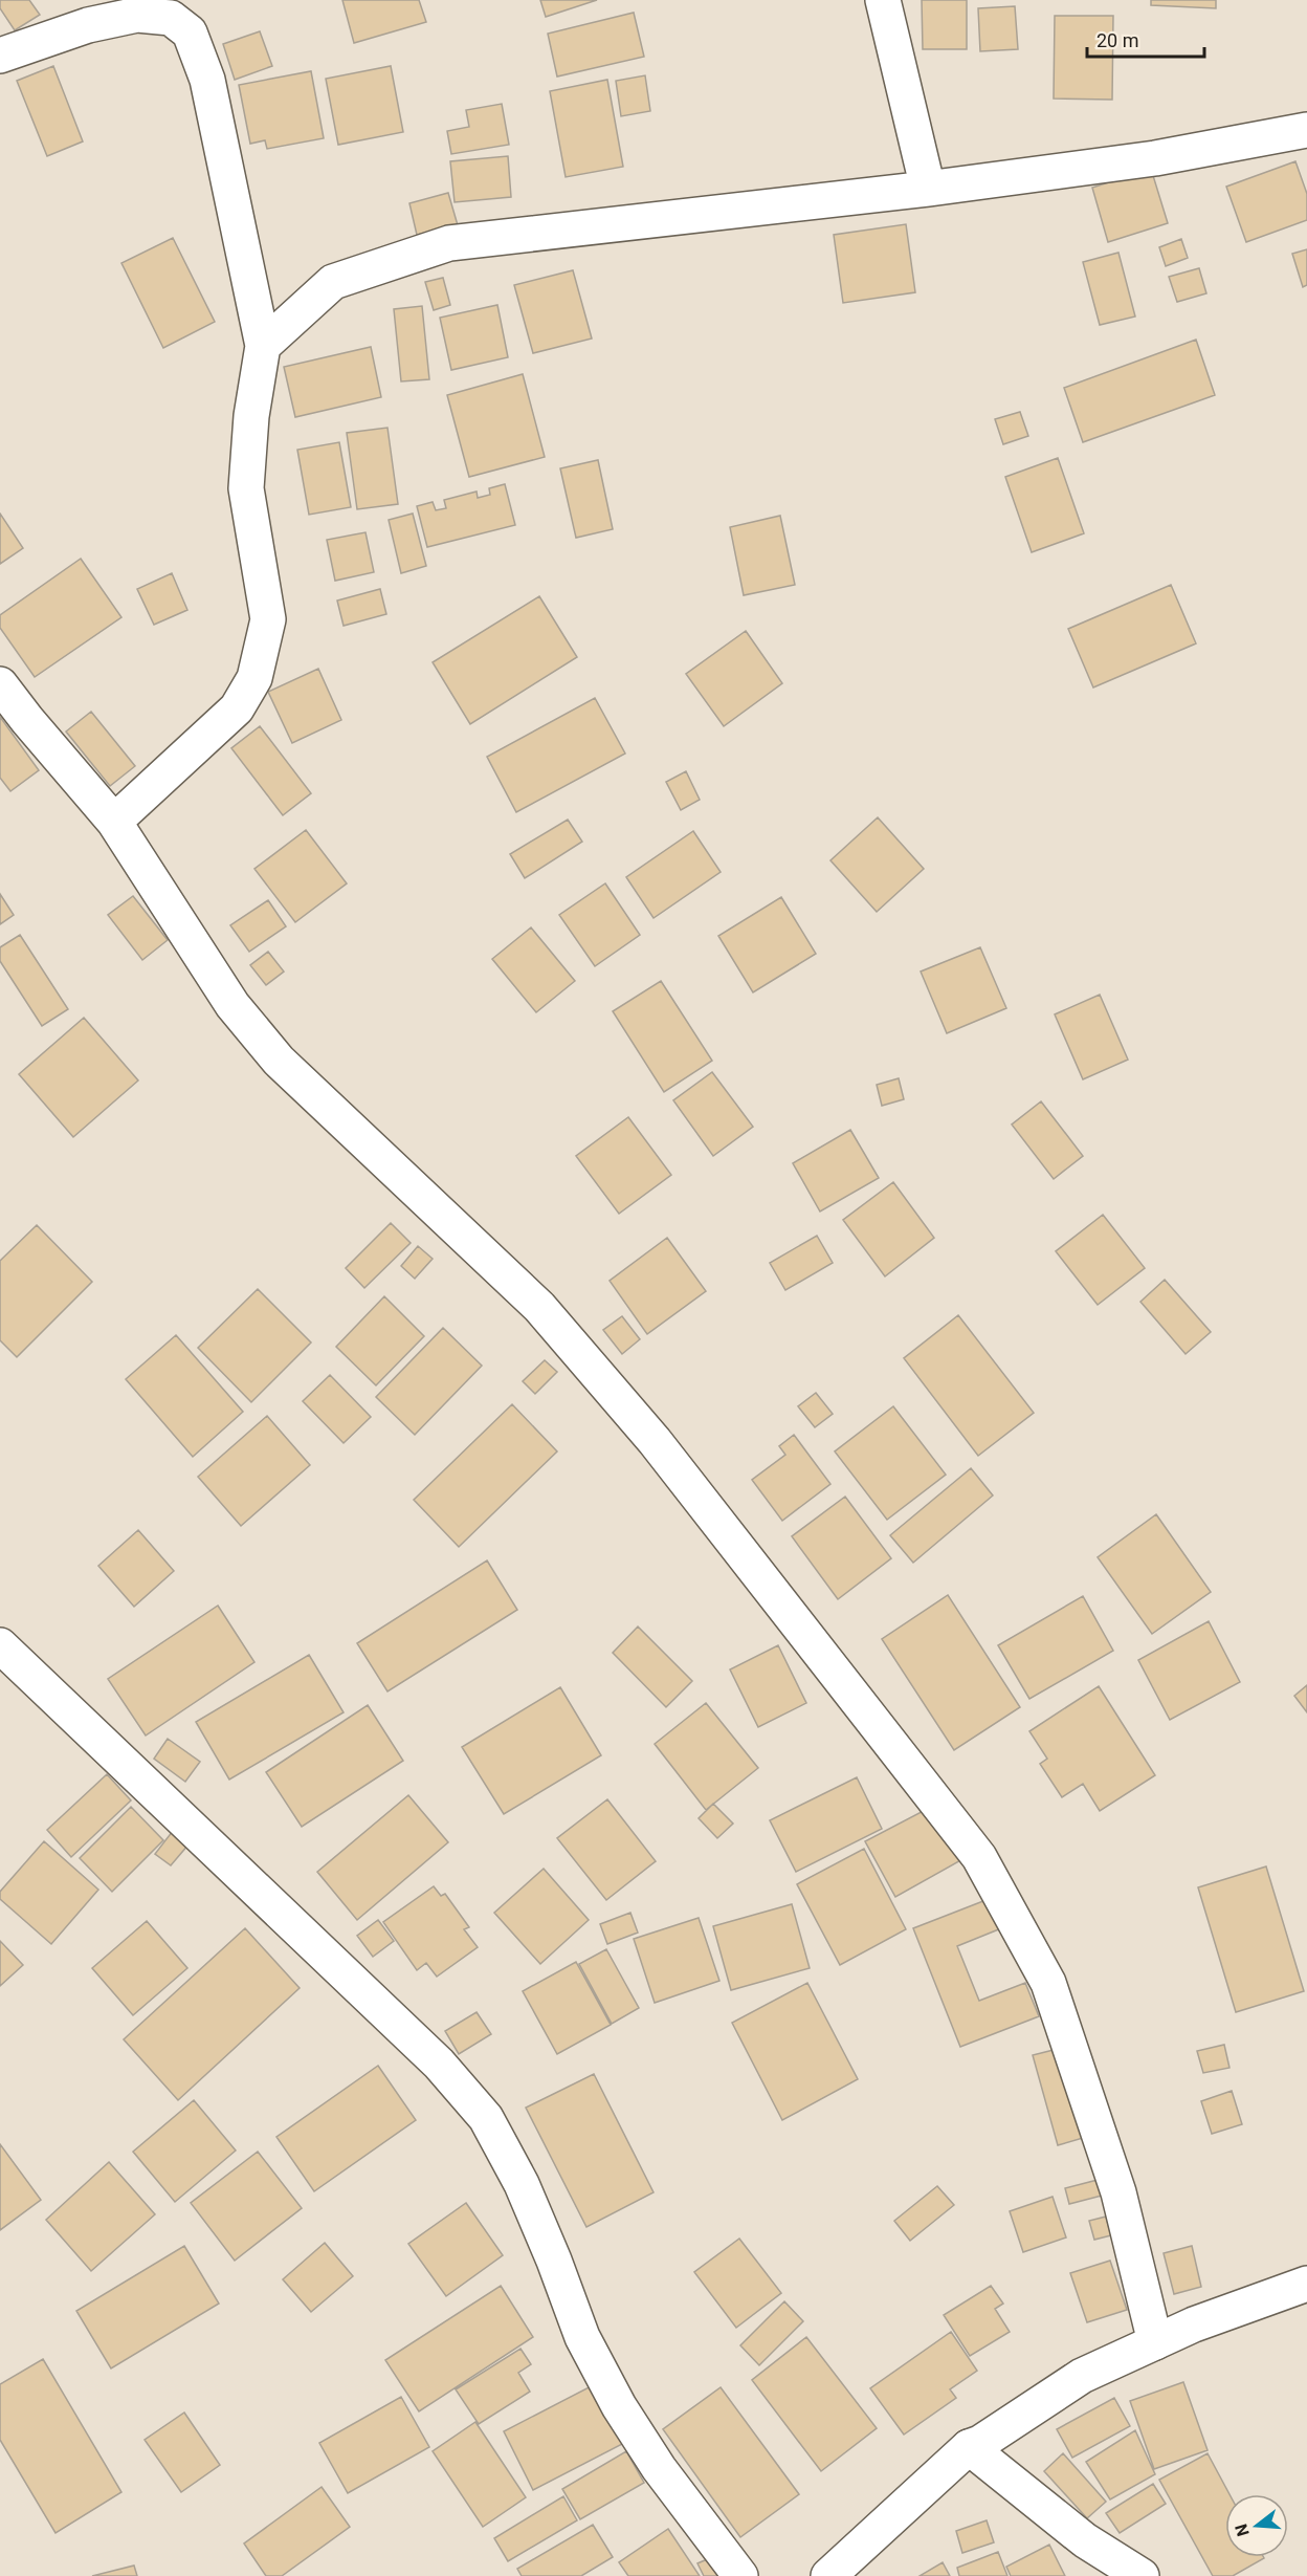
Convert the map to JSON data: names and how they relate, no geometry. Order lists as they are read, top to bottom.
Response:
{
  "scale_bar": "20 m",
  "north": "left"
}
